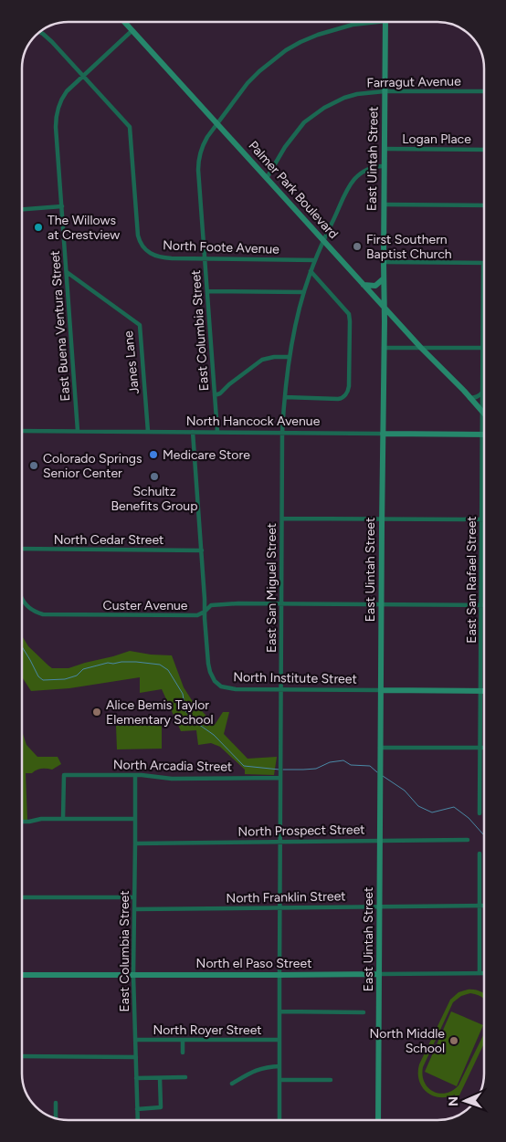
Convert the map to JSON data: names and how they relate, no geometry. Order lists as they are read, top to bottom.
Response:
{
  "streets": {
    "main road": [
      "East Uintah Street",
      "Palmer Park Boulevard",
      "North Hancock Avenue",
      "North Institute Street",
      "North el Paso Street"
    ],
    "street": [
      "Farragut Avenue",
      "Logan Place",
      "North Foote Avenue",
      "East Buena Ventura Street",
      "East Columbia Street",
      "Janes Lane",
      "North Cedar Street",
      "East San Rafael Street",
      "East San Miguel Street",
      "Custer Avenue",
      "North Arcadia Street",
      "North Prospect Street",
      "North Franklin Street",
      "North Royer Street"
    ]
  },
  "crossings": [
    ["Farragut Avenue", "East Uintah Street"],
    ["Farragut Avenue", "Palmer Park Boulevard"],
    ["Logan Place", "East Uintah Street"],
    ["East Uintah Street", "Palmer Park Boulevard"],
    ["East Uintah Street", "North Hancock Avenue"],
    ["East Uintah Street", "East San Miguel Street"],
    ["East Uintah Street", "Custer Avenue"],
    ["East Uintah Street", "North Institute Street"],
    ["East Uintah Street", "North Prospect Street"],
    ["East Uintah Street", "North Franklin Street"],
    ["East Uintah Street", "North el Paso Street"],
    ["Palmer Park Boulevard", "East Buena Ventura Street"],
    ["Palmer Park Boulevard", "East Columbia Street"],
    ["Palmer Park Boulevard", "East San Rafael Street"],
    ["Palmer Park Boulevard", "East San Miguel Street"],
    ["North Foote Avenue", "East Buena Ventura Street"],
    ["North Foote Avenue", "East Columbia Street"],
    ["North Foote Avenue", "East San Miguel Street"],
    ["East Buena Ventura Street", "Janes Lane"],
    ["East Buena Ventura Street", "North Hancock Avenue"],
    ["East Columbia Street", "North Hancock Avenue"],
    ["East Columbia Street", "North Arcadia Street"],
    ["East Columbia Street", "North Prospect Street"],
    ["East Columbia Street", "North Franklin Street"],
    ["East Columbia Street", "North el Paso Street"],
    ["East Columbia Street", "North Royer Street"],
    ["Janes Lane", "North Hancock Avenue"],
    ["North Hancock Avenue", "East San Rafael Street"],
    ["North Hancock Avenue", "East San Miguel Street"],
    ["North Hancock Avenue", "North Institute Street"],
    ["North Cedar Street", "North Institute Street"],
    ["East San Rafael Street", "Custer Avenue"],
    ["East San Rafael Street", "North Institute Street"],
    ["East San Miguel Street", "Custer Avenue"],
    ["East San Miguel Street", "North Institute Street"],
    ["East San Miguel Street", "North Arcadia Street"],
    ["East San Miguel Street", "North Prospect Street"],
    ["East San Miguel Street", "North Franklin Street"],
    ["East San Miguel Street", "North el Paso Street"],
    ["East San Miguel Street", "North Royer Street"],
    ["Custer Avenue", "North Institute Street"]
  ],
  "places": [
    "The Willows at Crestview",
    "First Southern Baptist Church",
    "Medicare Store",
    "Colorado Springs Senior Center",
    "Schultz Benefits Group",
    "Alice Bemis Taylor Elementary School",
    "North Middle School"
  ],
  "north": "left"
}
